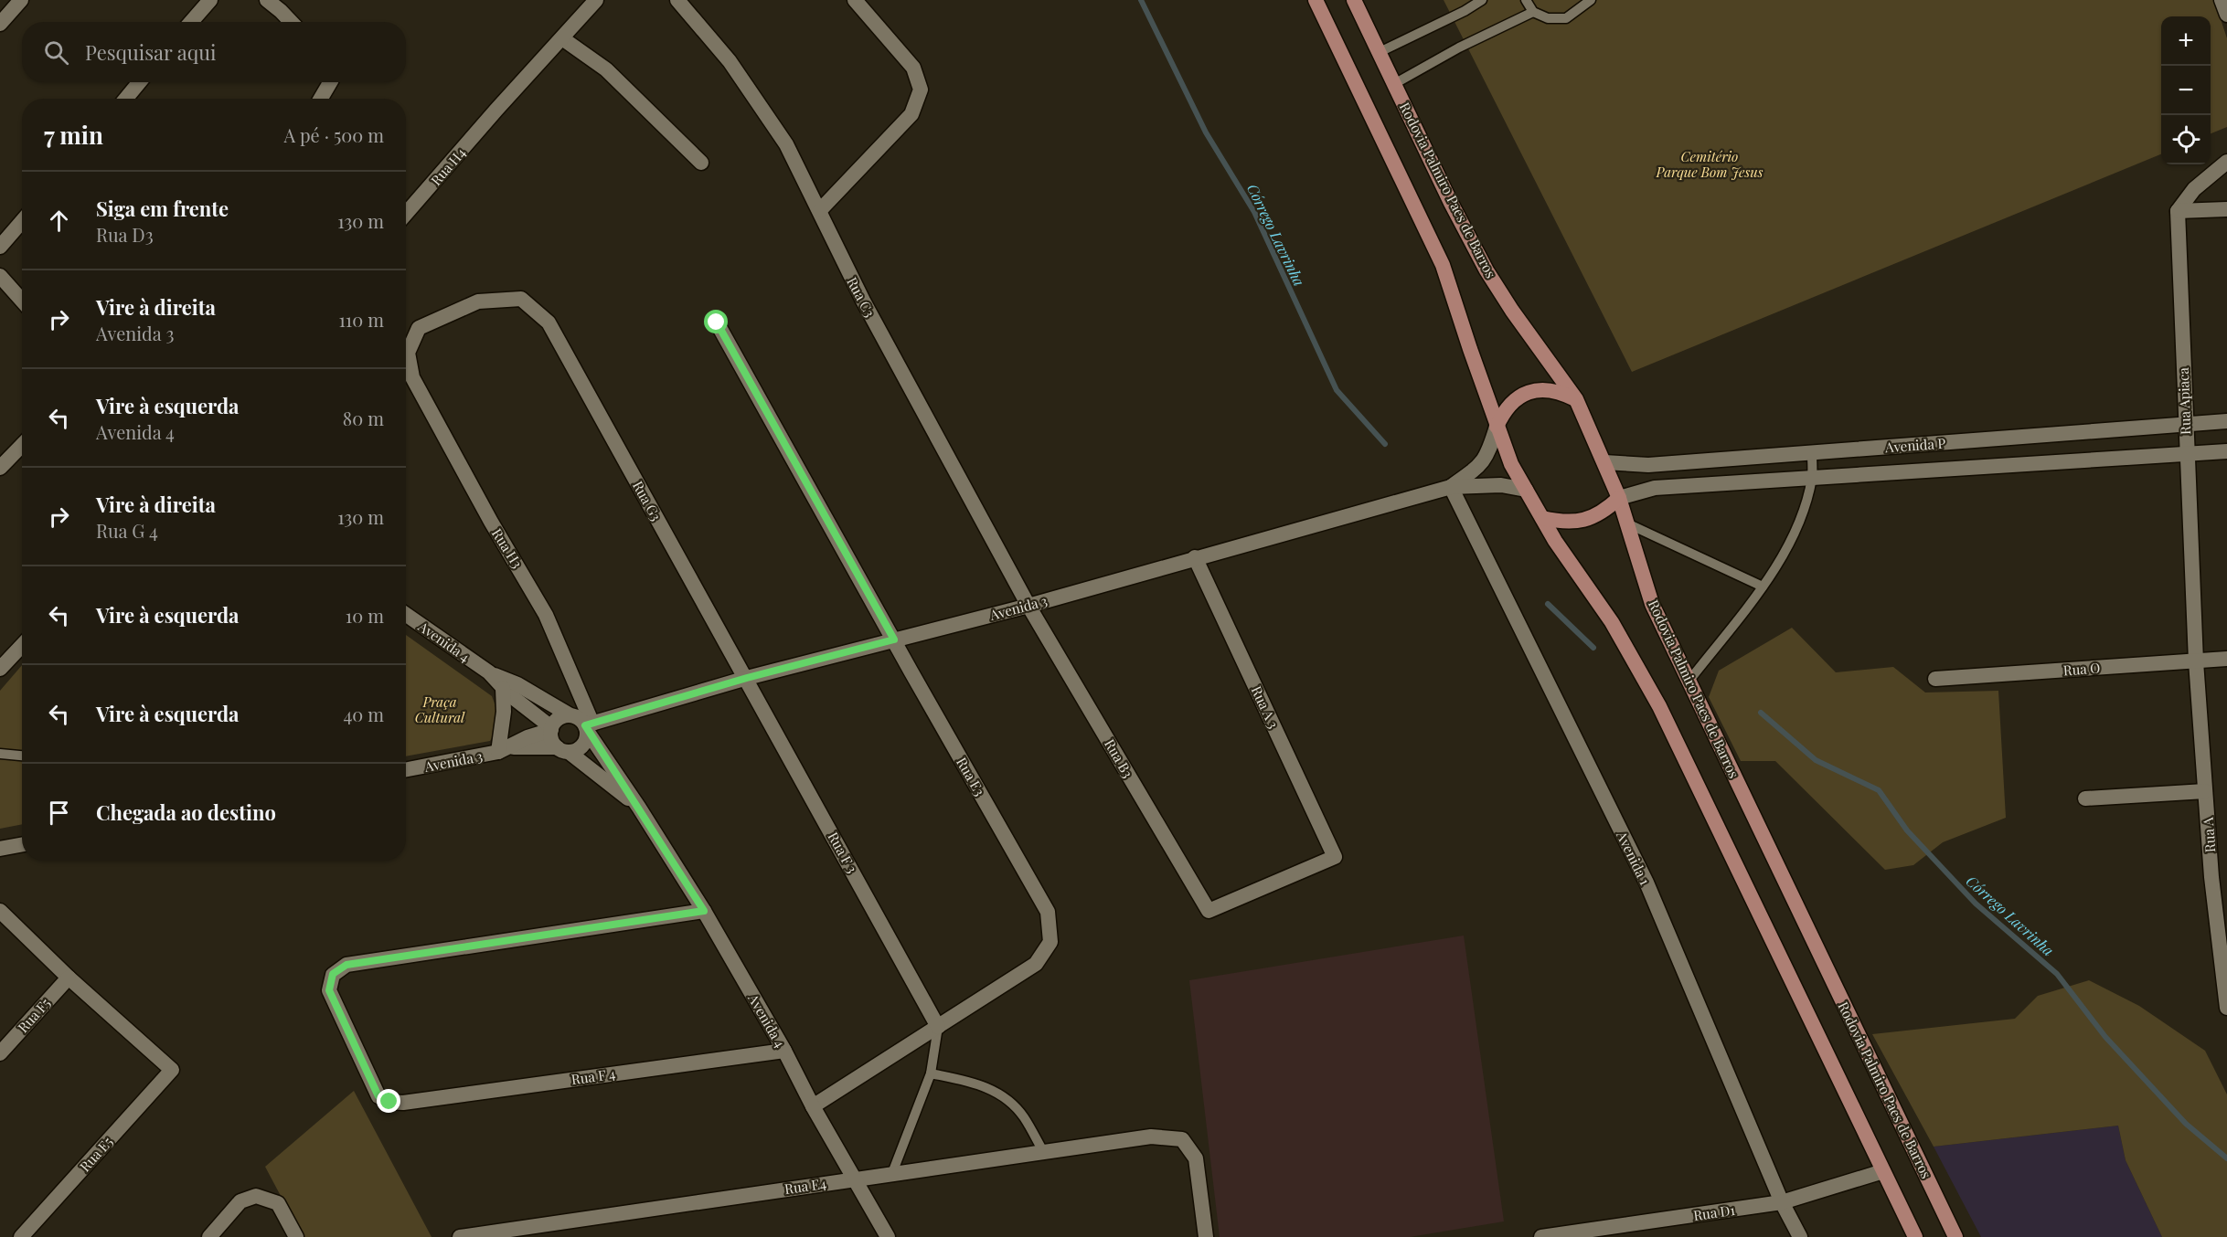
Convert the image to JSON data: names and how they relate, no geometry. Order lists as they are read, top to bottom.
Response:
{
  "streets": {
    "main road": ["Rodovia Palmiro Paes de Barros"],
    "street": [
      "Rua H4",
      "Rua C3",
      "Rua Apiaca",
      "Avenida P",
      "Rua G3",
      "Rua H3",
      "Avenida 3",
      "Avenida 4",
      "Rua O",
      "Rua A 3",
      "Rua B3",
      "Rua E3",
      "Rua A",
      "Rua F 3",
      "Avenida 1",
      "Rua F5",
      "Rua F 4",
      "Rua E5",
      "Rua E4",
      "Rua D1"
    ]
  },
  "crossings": [
    ["Rodovia Palmiro Paes de Barros", "Avenida P"],
    ["Rua C3", "Avenida 3"],
    ["Rua C3", "Rua B3"],
    ["Rua Apiaca", "Avenida P"],
    ["Rua Apiaca", "Rua O"],
    ["Rua Apiaca", "Rua A"],
    ["Rua G3", "Rua H3"],
    ["Rua G3", "Avenida 3"],
    ["Rua G3", "Rua F 3"],
    ["Rua H3", "Avenida 3"],
    ["Rua H3", "Avenida 4"],
    ["Avenida 3", "Avenida 4"],
    ["Avenida 3", "Rua A 3"],
    ["Avenida 3", "Rua B3"],
    ["Avenida 3", "Rua E3"],
    ["Avenida 3", "Rua F 3"],
    ["Avenida 3", "Avenida 1"],
    ["Avenida 4", "Rua F 4"],
    ["Avenida 4", "Rua E4"],
    ["Rua O", "Rua A"],
    ["Rua A 3", "Rua B3"],
    ["Rua E3", "Rua F 3"],
    ["Avenida 1", "Rua D1"],
    ["Rua F5", "Rua E5"]
  ],
  "water": ["Córrego Lavrinha"],
  "parks": ["Cemitério Parque Bom Jesus", "Praça Cultural"],
  "page": {
    "map_buttons": ["+", "−"],
    "search": "Pesquisar aqui",
    "heading": ["7 min", "A pé · 500 m"],
    "list": [
      ["Siga em frente", "Rua D3", "130 m"],
      ["Vire à direita", "Avenida 3", "110 m"],
      ["Vire à esquerda", "Avenida 4", "80 m"],
      ["Vire à direita", "Rua G 4", "130 m"],
      ["Vire à esquerda", "10 m"],
      ["Vire à esquerda", "40 m"],
      "Chegada ao destino"
    ]
  }
}
